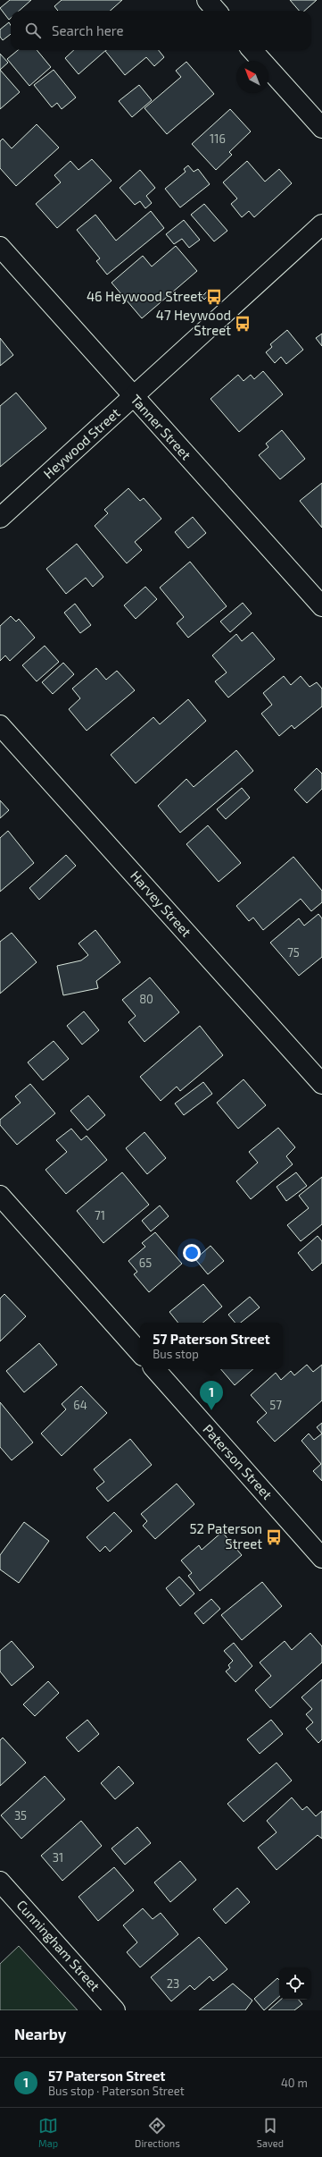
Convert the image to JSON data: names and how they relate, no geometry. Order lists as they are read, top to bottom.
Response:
{
  "streets": {
    "street": [
      "Tanner Street",
      "Heywood Street",
      "Harvey Street",
      "Paterson Street",
      "Cunningham Street"
    ]
  },
  "crossings": [
    ["Tanner Street", "Heywood Street"]
  ],
  "places": {
    "bus stop": ["46 Heywood Street", "47 Heywood Street", "52 Paterson Street"]
  },
  "house_numbers": [
    "116",
    "75",
    "80",
    "71",
    "65",
    "64",
    "57",
    "35",
    "31",
    "23"
  ],
  "north": "top left",
  "page": {
    "search": "Search here",
    "popup": ["57 Paterson Street", "Bus stop"],
    "pins": "1",
    "heading": "Nearby",
    "list": [
      {
        "mark": "1",
        "name": "57 Paterson Street",
        "note": "Bus stop · Paterson Street",
        "value": "40 m"
      }
    ],
    "nav": ["Map", "Directions", "Saved"]
  }
}
